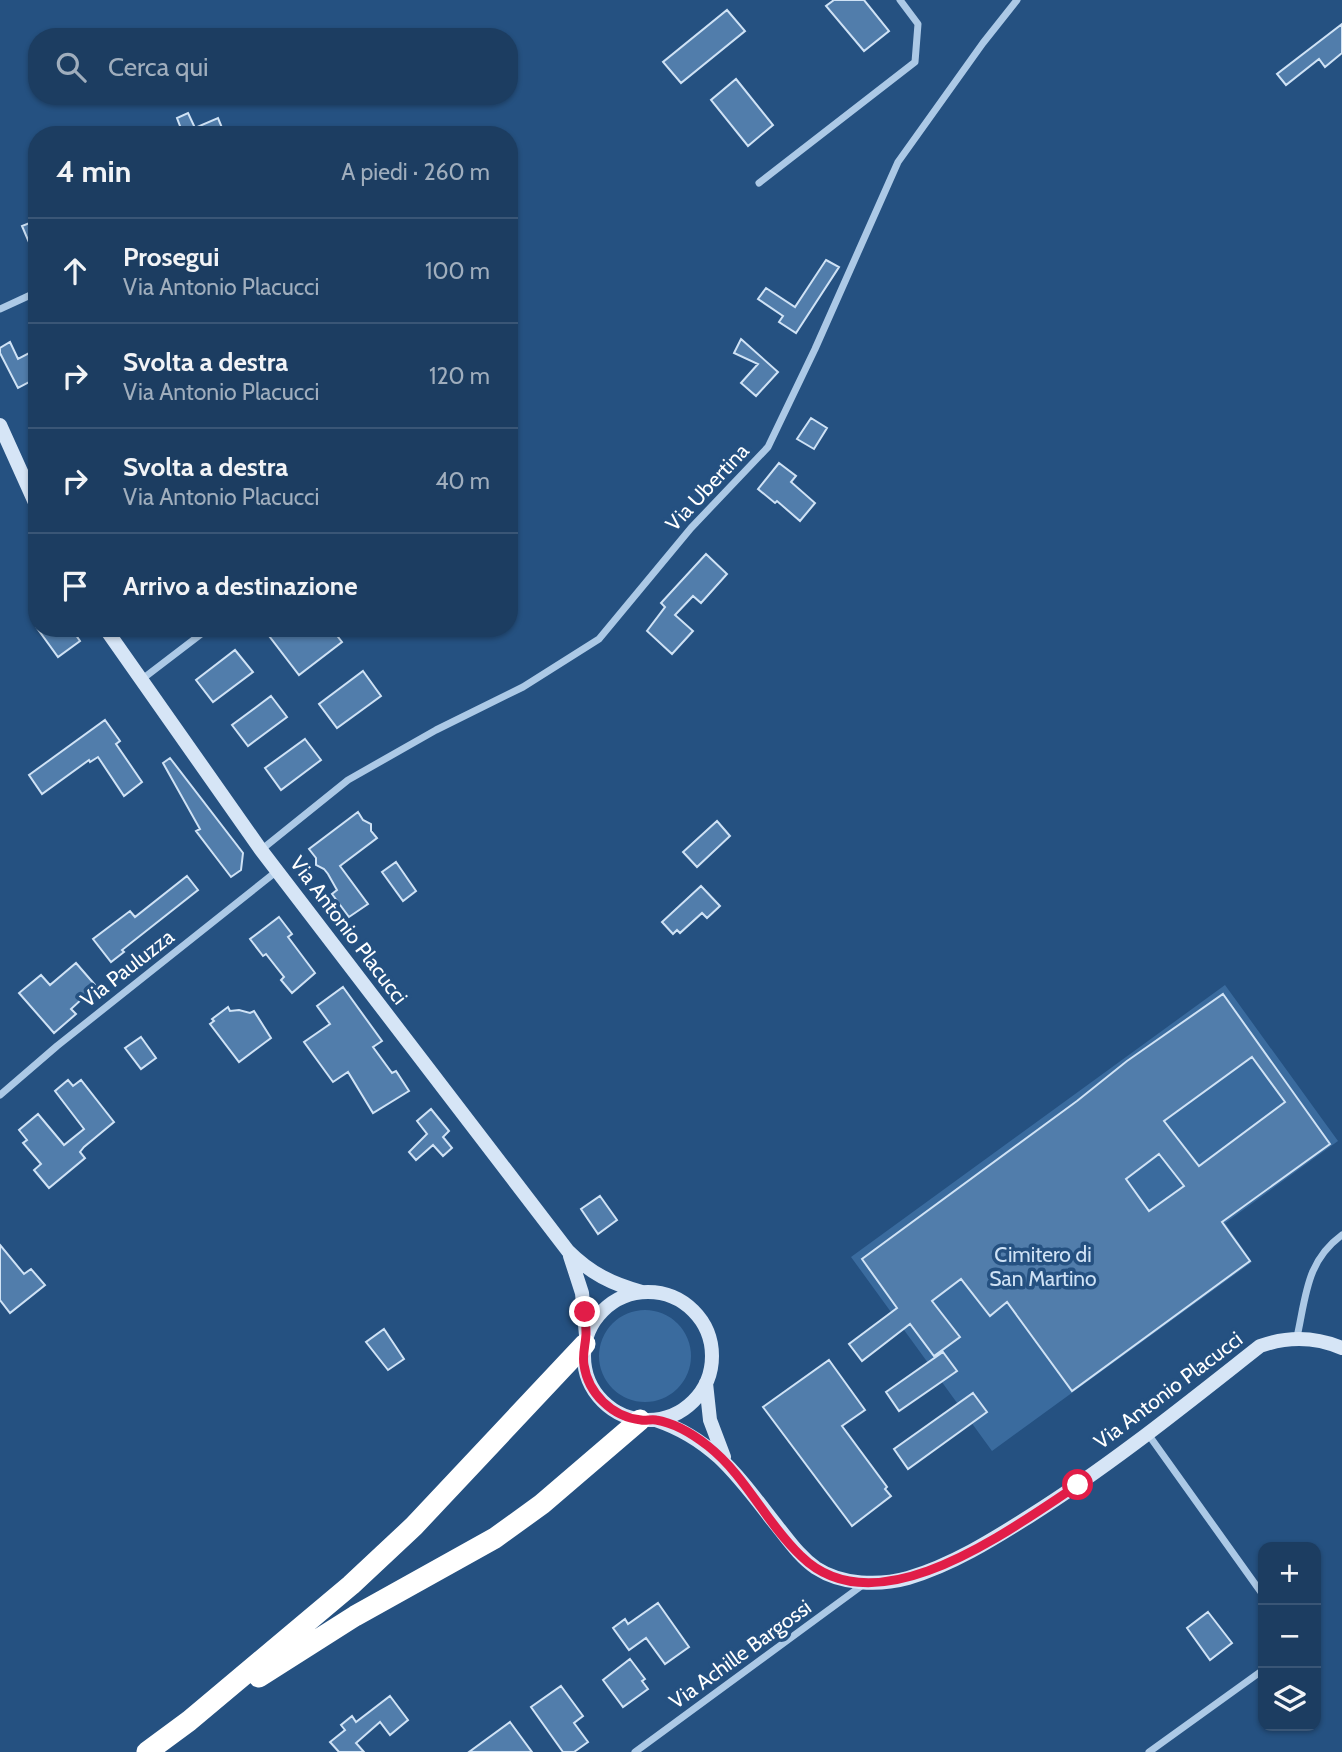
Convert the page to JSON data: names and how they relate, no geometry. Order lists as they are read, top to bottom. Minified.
{"streets":{"main road":["Via Antonio Placucci"],"street":["Via Ubertina","Via Pauluzza","Via Achille Bargossi"]},"crossings":[["Via Ubertina","Via Antonio Placucci"],["Via Antonio Placucci","Via Pauluzza"],["Via Antonio Placucci","Via Achille Bargossi"]],"parks":["Cimitero di San Martino"],"page":{"search":"Cerca qui","heading":["4 min","A piedi · 260 m"],"list":[["Prosegui","Via Antonio Placucci","100 m"],["Svolta a destra","Via Antonio Placucci","120 m"],["Svolta a destra","Via Antonio Placucci","40 m"],"Arrivo a destinazione"],"map_buttons":["+","−"]}}
